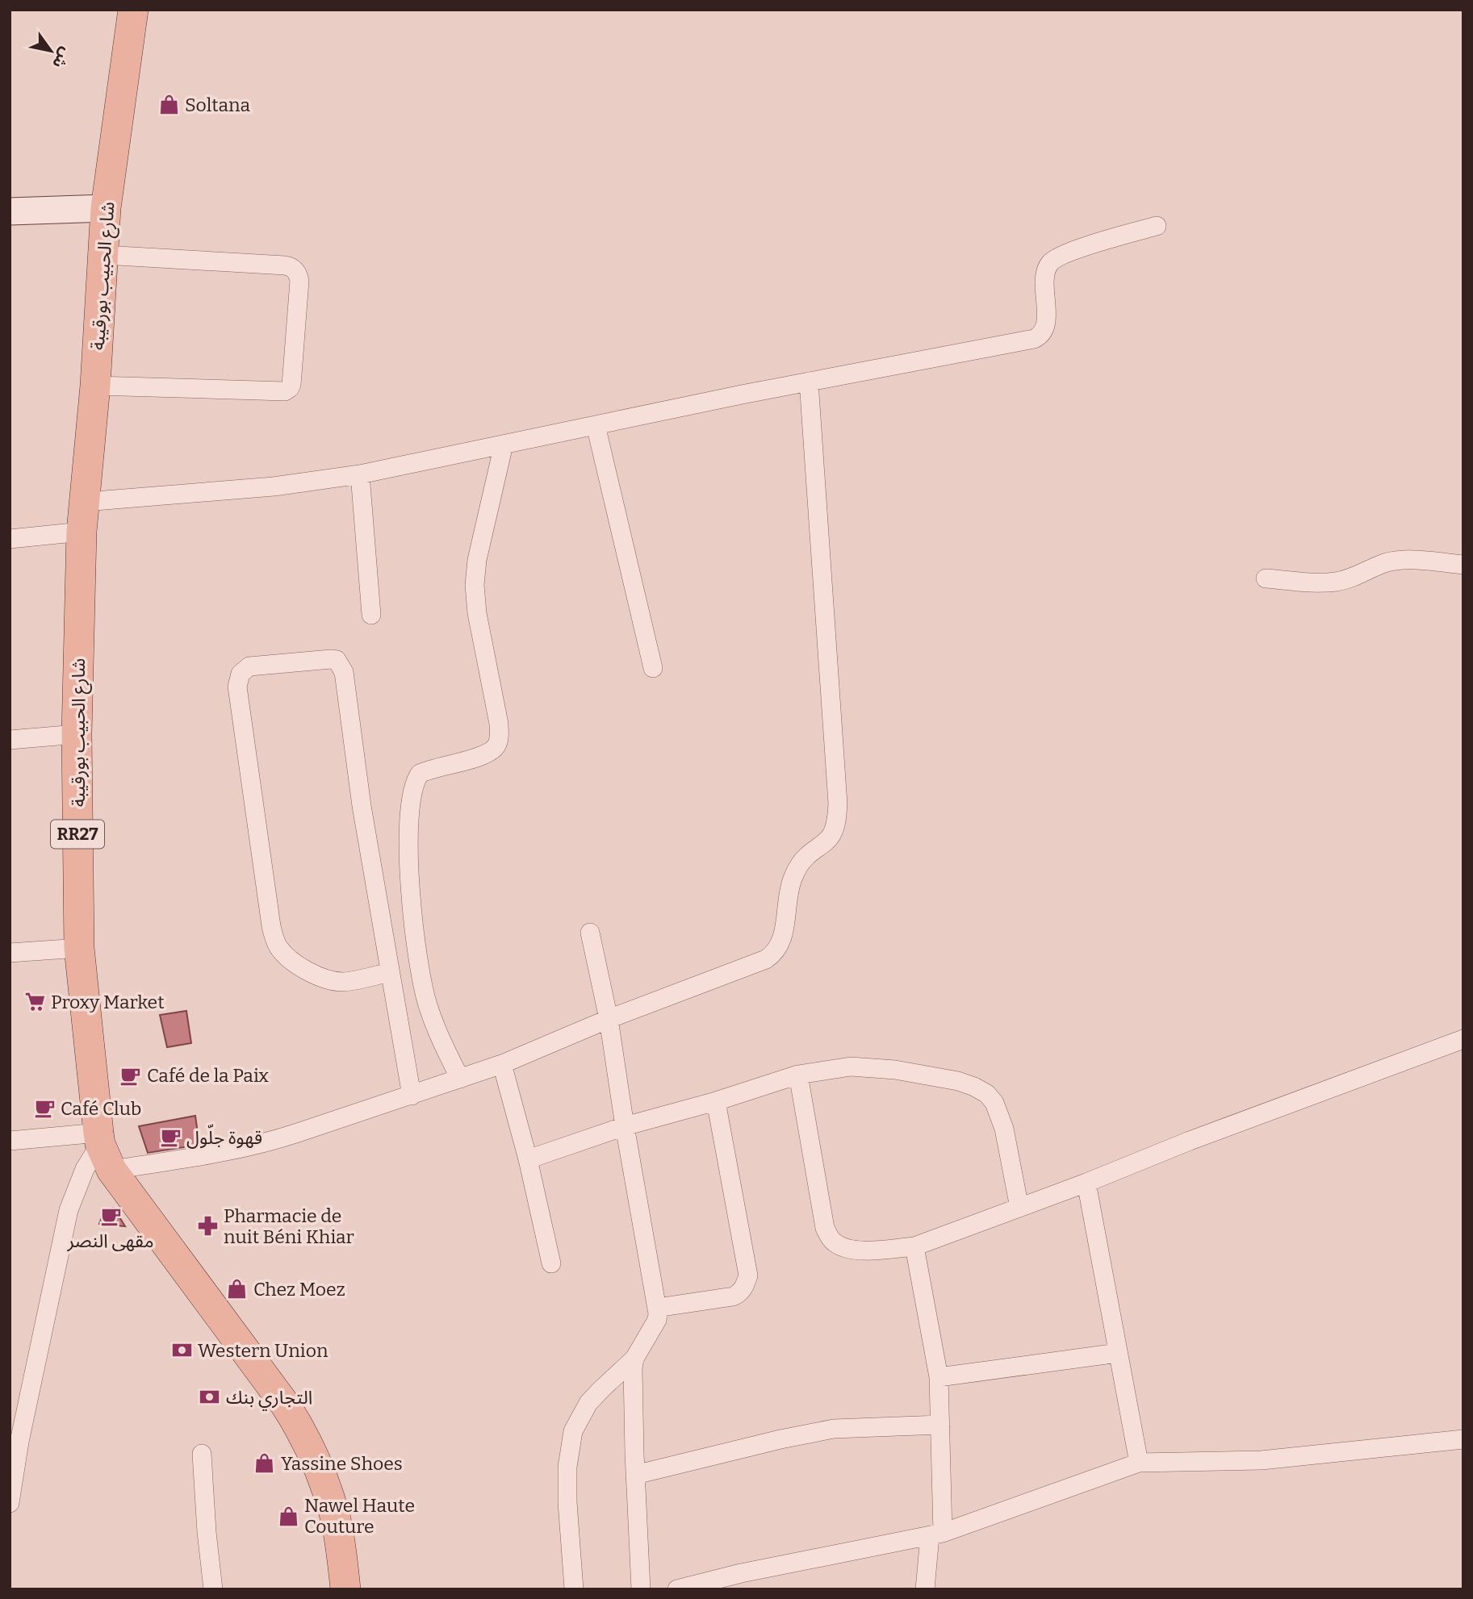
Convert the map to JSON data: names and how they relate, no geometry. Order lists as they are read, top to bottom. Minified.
{"streets":{"main road":["شارع الحبيب بورقيبة","RR27"]},"places":{"shop":["Soltana","Chez Moez","Yassine Shoes","Nawel Haute Couture"],"supermarket":["Proxy Market"],"cafe":["Café de la Paix","Café Club","قهوة جلّول","مقهى النصر"],"pharmacy":["Pharmacie de nuit Béni Khiar"],"bank":["Western Union","التجاري بنك"]},"north":"bottom right"}
